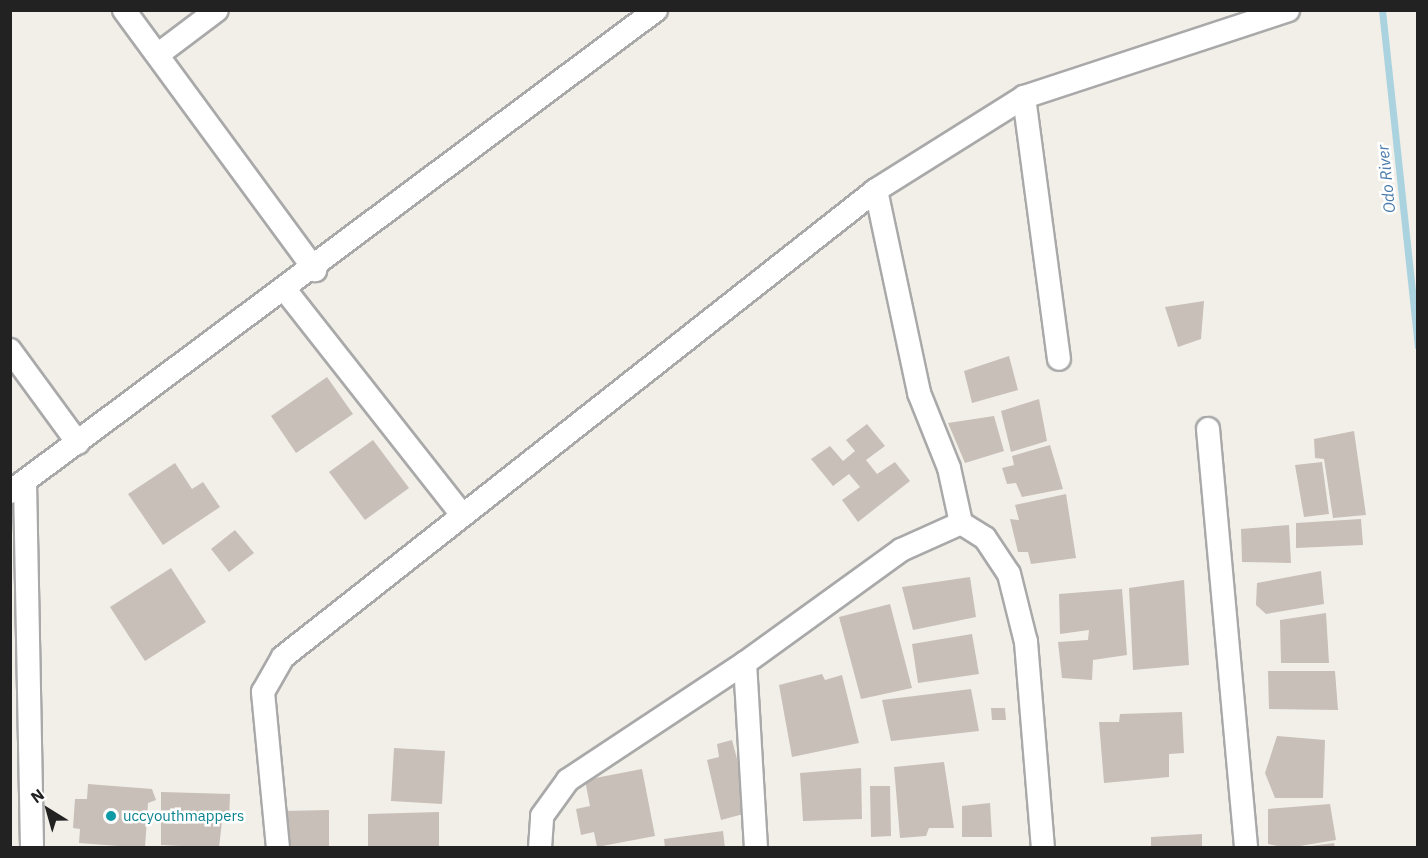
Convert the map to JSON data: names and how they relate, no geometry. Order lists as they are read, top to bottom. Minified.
{"water":["Odo River"],"places":["uccyouthmappers"],"north":"top left"}
